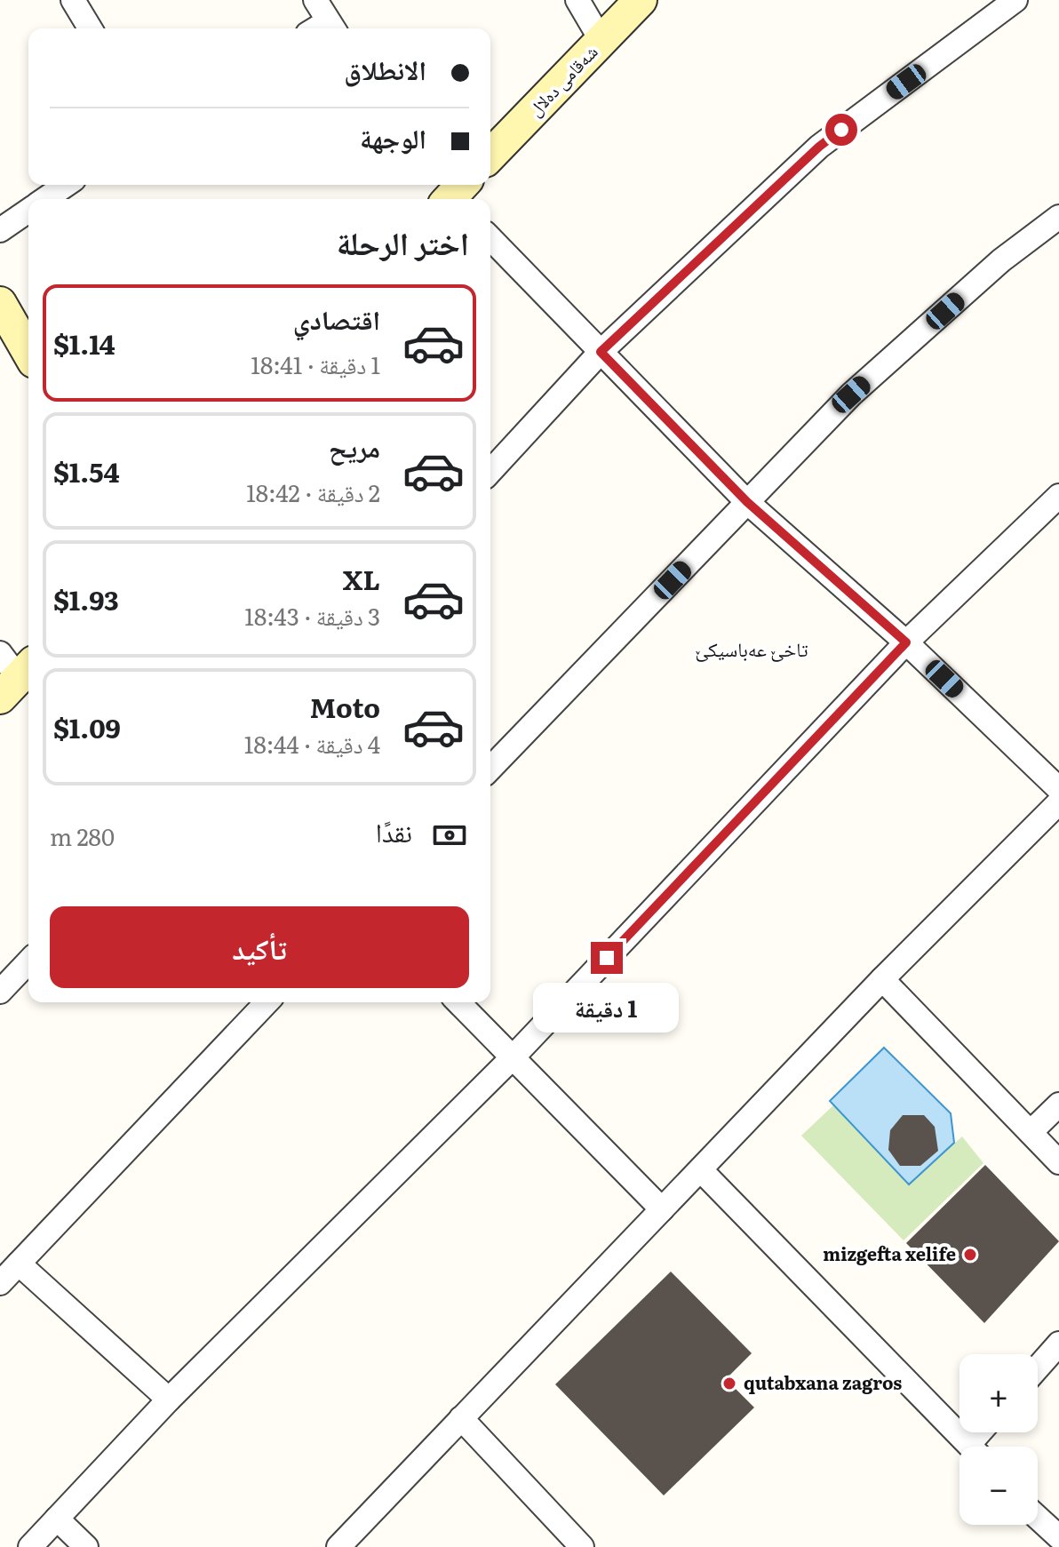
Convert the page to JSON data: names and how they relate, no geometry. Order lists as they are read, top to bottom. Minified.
{"streets":{"main road":["شەقامی دەلال"]},"districts":["تاخێ عه‌باسيكێ"],"places":["mizgefta xelife","qutabxana zagros"],"page":{"banner":["الانطلاق","الوجهة"],"heading":"اختر الرحلة","list":[{"name":"اقتصادي","note":"1 دقيقة · 18:41","value":"$1.14"},{"name":"مريح","note":"2 دقيقة · 18:42","value":"$1.54"},{"name":"XL","note":"3 دقيقة · 18:43","value":"$1.93"},{"name":"Moto","note":"4 دقيقة · 18:44","value":"$1.09"}],"pay":["نقدًا","280 m"],"buttons":"تأكيد","bubble":"1 دقيقة","map_buttons":["+","−"]}}
